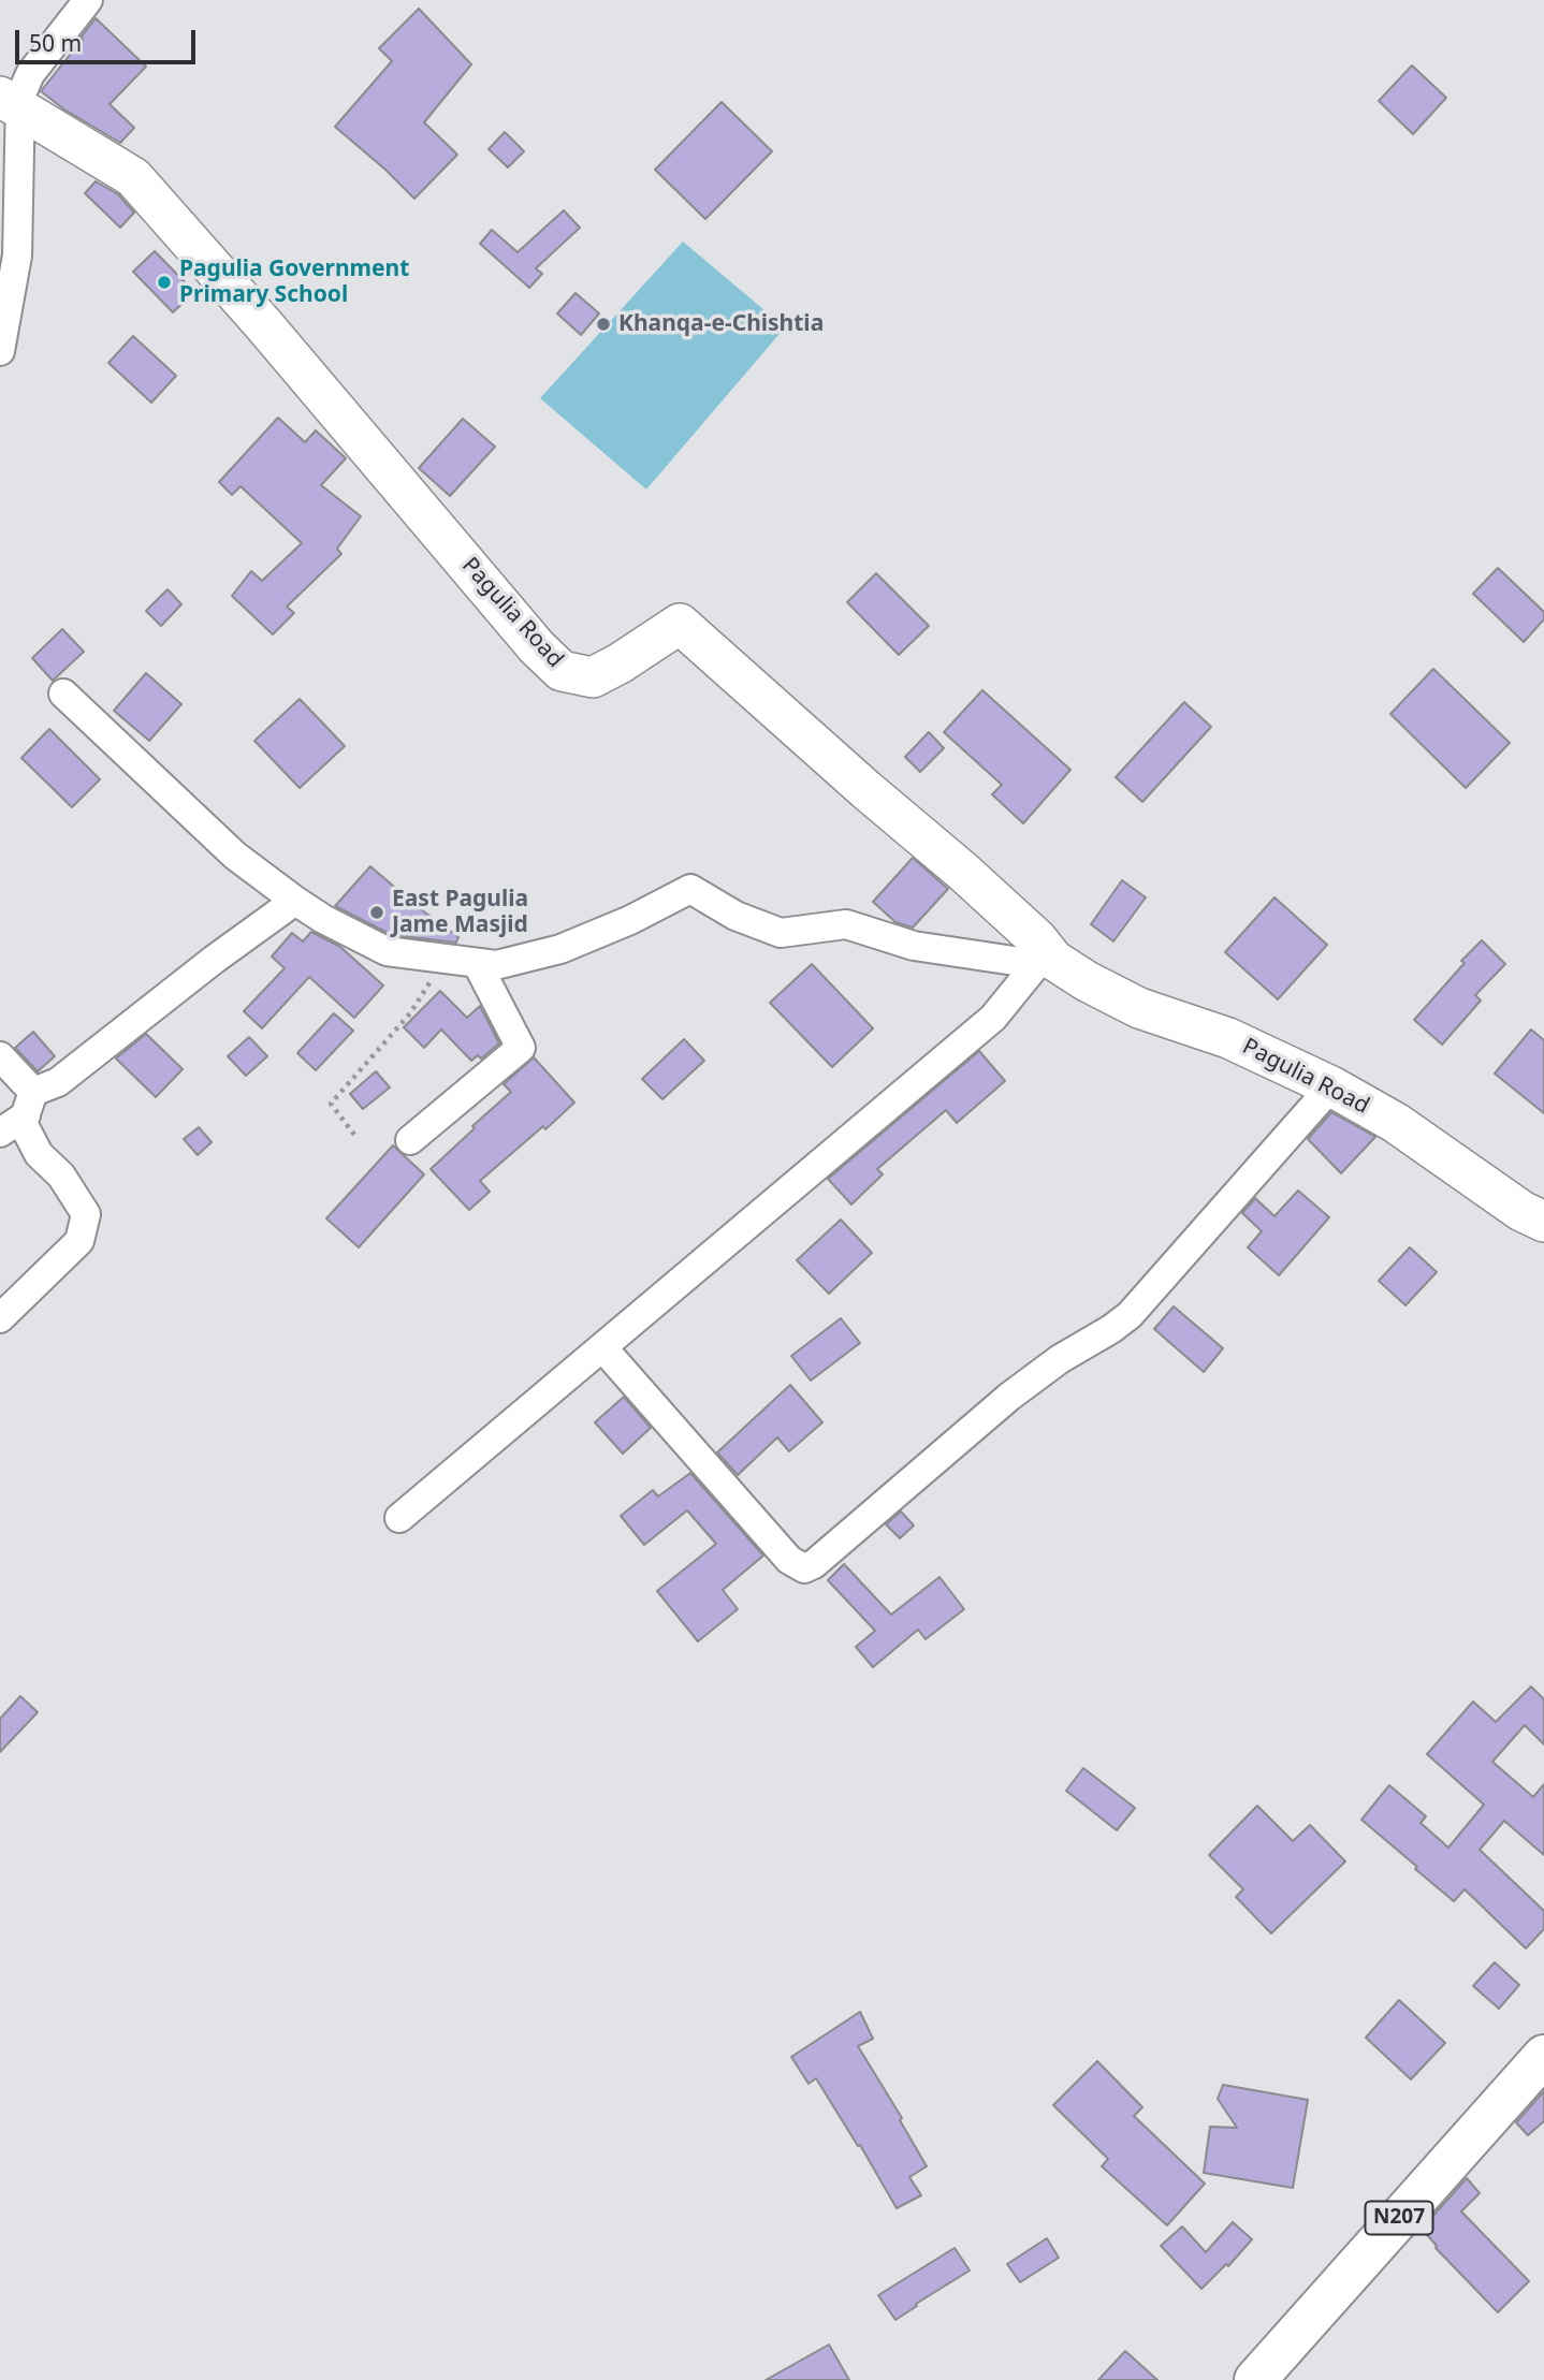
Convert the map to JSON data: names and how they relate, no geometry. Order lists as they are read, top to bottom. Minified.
{"streets":{"highway":["N207"],"street":["Pagulia Road"]},"places":["Pagulia Government Primary School","Khanqa-e-Chishtia","East Pagulia Jame Masjid"],"scale_bar":"50 m"}
